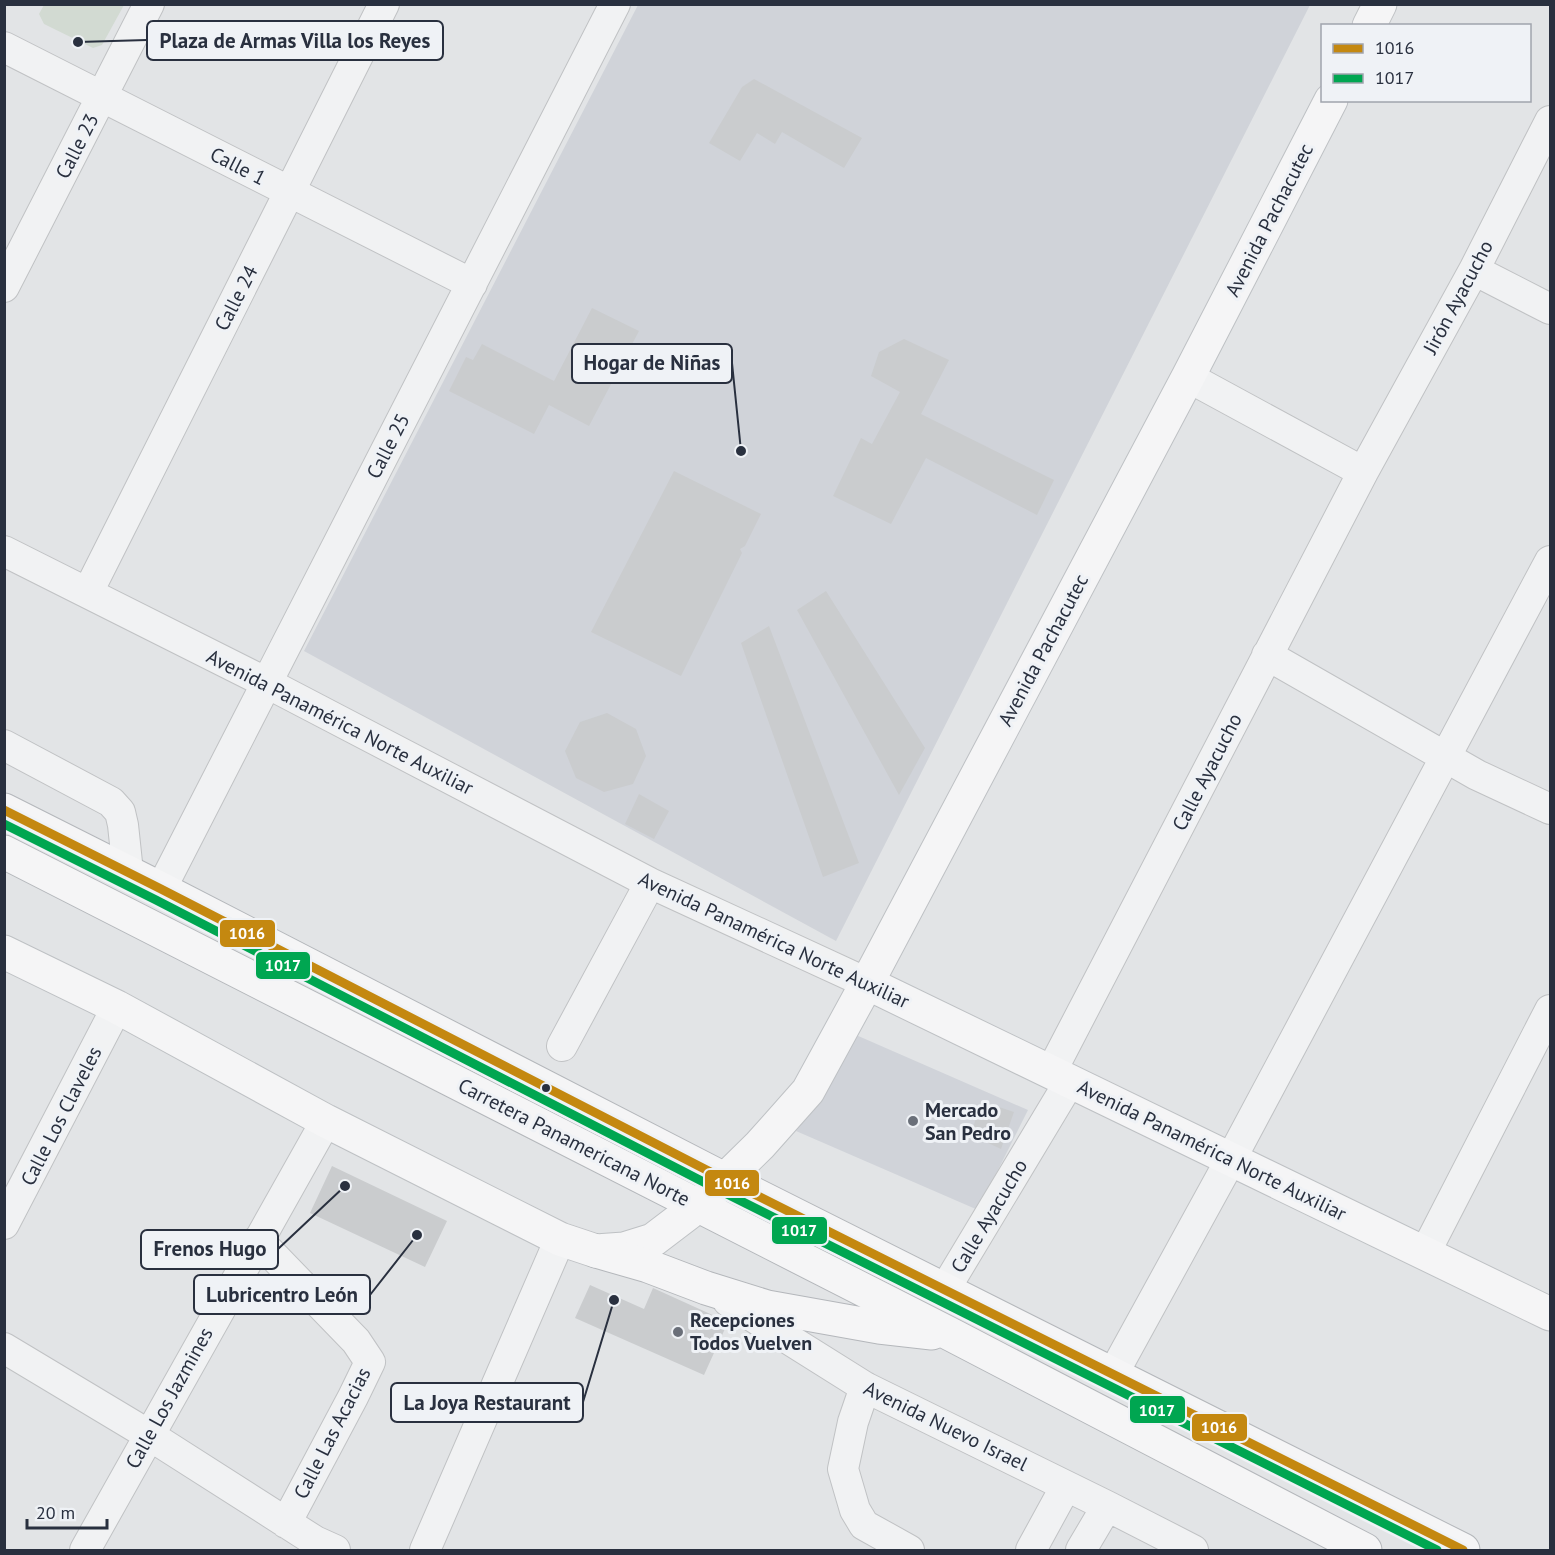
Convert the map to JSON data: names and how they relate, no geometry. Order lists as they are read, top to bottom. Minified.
{"streets":{"main road":["Avenida Pachacutec","Avenida Panamérica Norte Auxiliar","Carretera Panamericana Norte"],"street":["Calle 23","Calle 1","Jirón Ayacucho","Calle 24","Calle 25","Calle Ayacucho","Calle Los Claveles","Calle Los Jazmines","Avenida Nuevo Israel","Calle Las Acacias"]},"crossings":[["Calle 23","Calle 1"],["Calle 1","Calle 24"],["Calle 1","Calle 25"],["Avenida Pachacutec","Avenida Panamérica Norte Auxiliar"],["Avenida Pachacutec","Carretera Panamericana Norte"],["Jirón Ayacucho","Calle Ayacucho"],["Calle 24","Avenida Panamérica Norte Auxiliar"],["Calle 25","Avenida Panamérica Norte Auxiliar"],["Calle 25","Carretera Panamericana Norte"],["Avenida Panamérica Norte Auxiliar","Calle Ayacucho"],["Calle Ayacucho","Carretera Panamericana Norte"],["Calle Los Jazmines","Calle Las Acacias"]],"places":["Plaza de Armas Villa los Reyes","Hogar de Niñas","Mercado San Pedro","Frenos Hugo","Lubricentro León","La Joya Restaurant","Recepciones Todos Vuelven"],"lines":["transit line 1016","transit line 1017"],"legend":["1016","1017"],"scale_bar":"20 m"}
